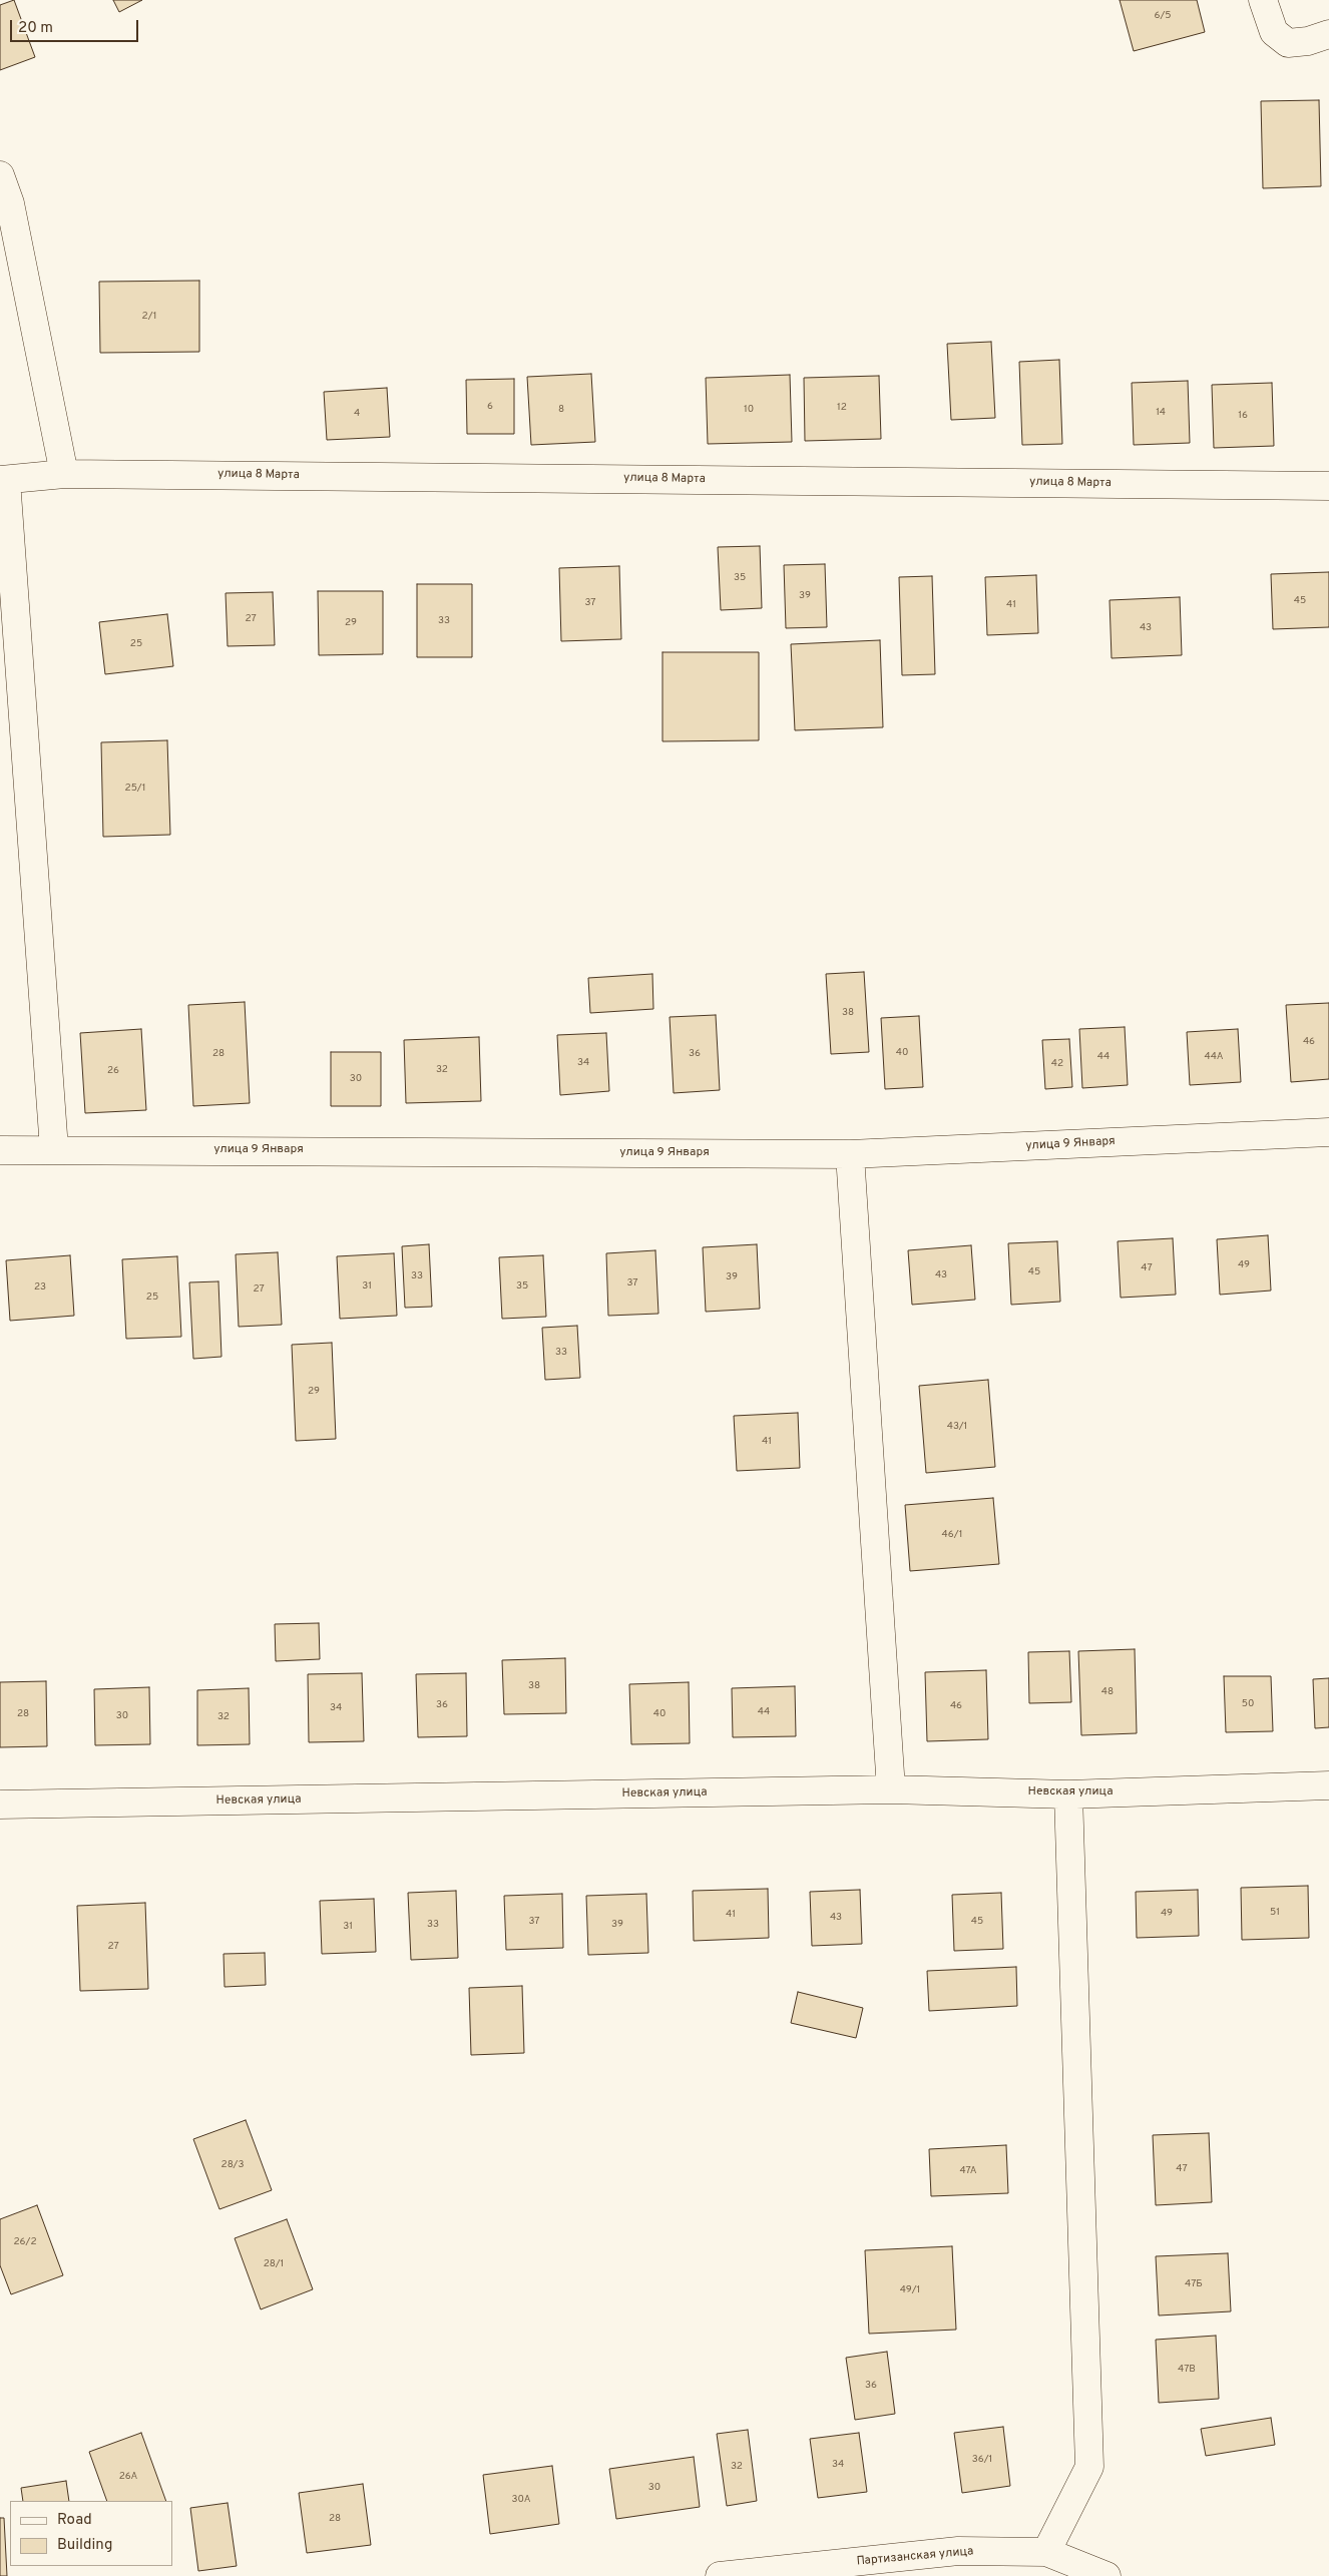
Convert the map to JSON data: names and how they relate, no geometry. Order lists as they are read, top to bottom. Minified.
{"streets":{"street":["улица 8 Марта","улица 9 Января","Невская улица","Партизанская улица"]},"house_numbers":["6/5","2/1","6","12","8","10","14","4","16","35","39","45","37","41","27","33","29","43","25","25/1","38","46","40","28","36","44","44А","34","42","32","26","30","49","47","45","43","33","39","37","31","35","23","27","25","33","29","43/1","41","46/1","38","48","50","36","46","34","44","28","40","30","32","51","49","41","43","37","45","33","39","31","27","28/3","47","47А","26/2","28/1","47Б","49/1","47В","36","36/1","34","32","26А","30","30А","28"],"legend":["Road","Building"],"scale_bar":"20 m"}
